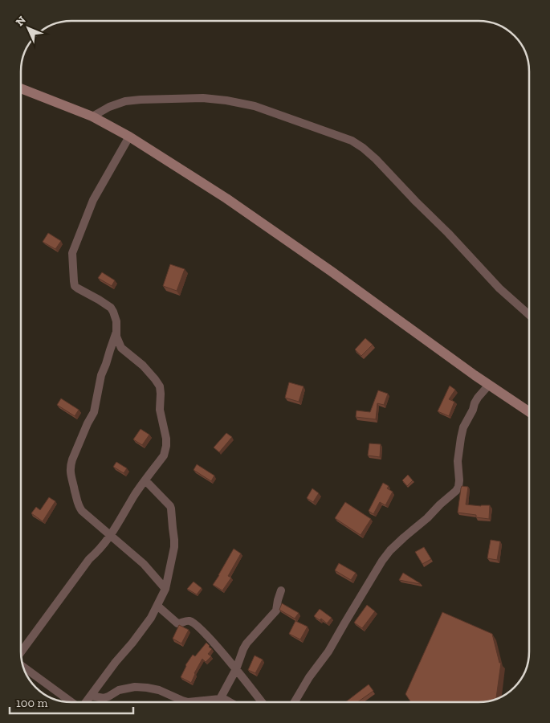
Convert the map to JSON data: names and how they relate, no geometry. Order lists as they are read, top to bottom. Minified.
{"scale_bar":"100 m","north":"top left"}
